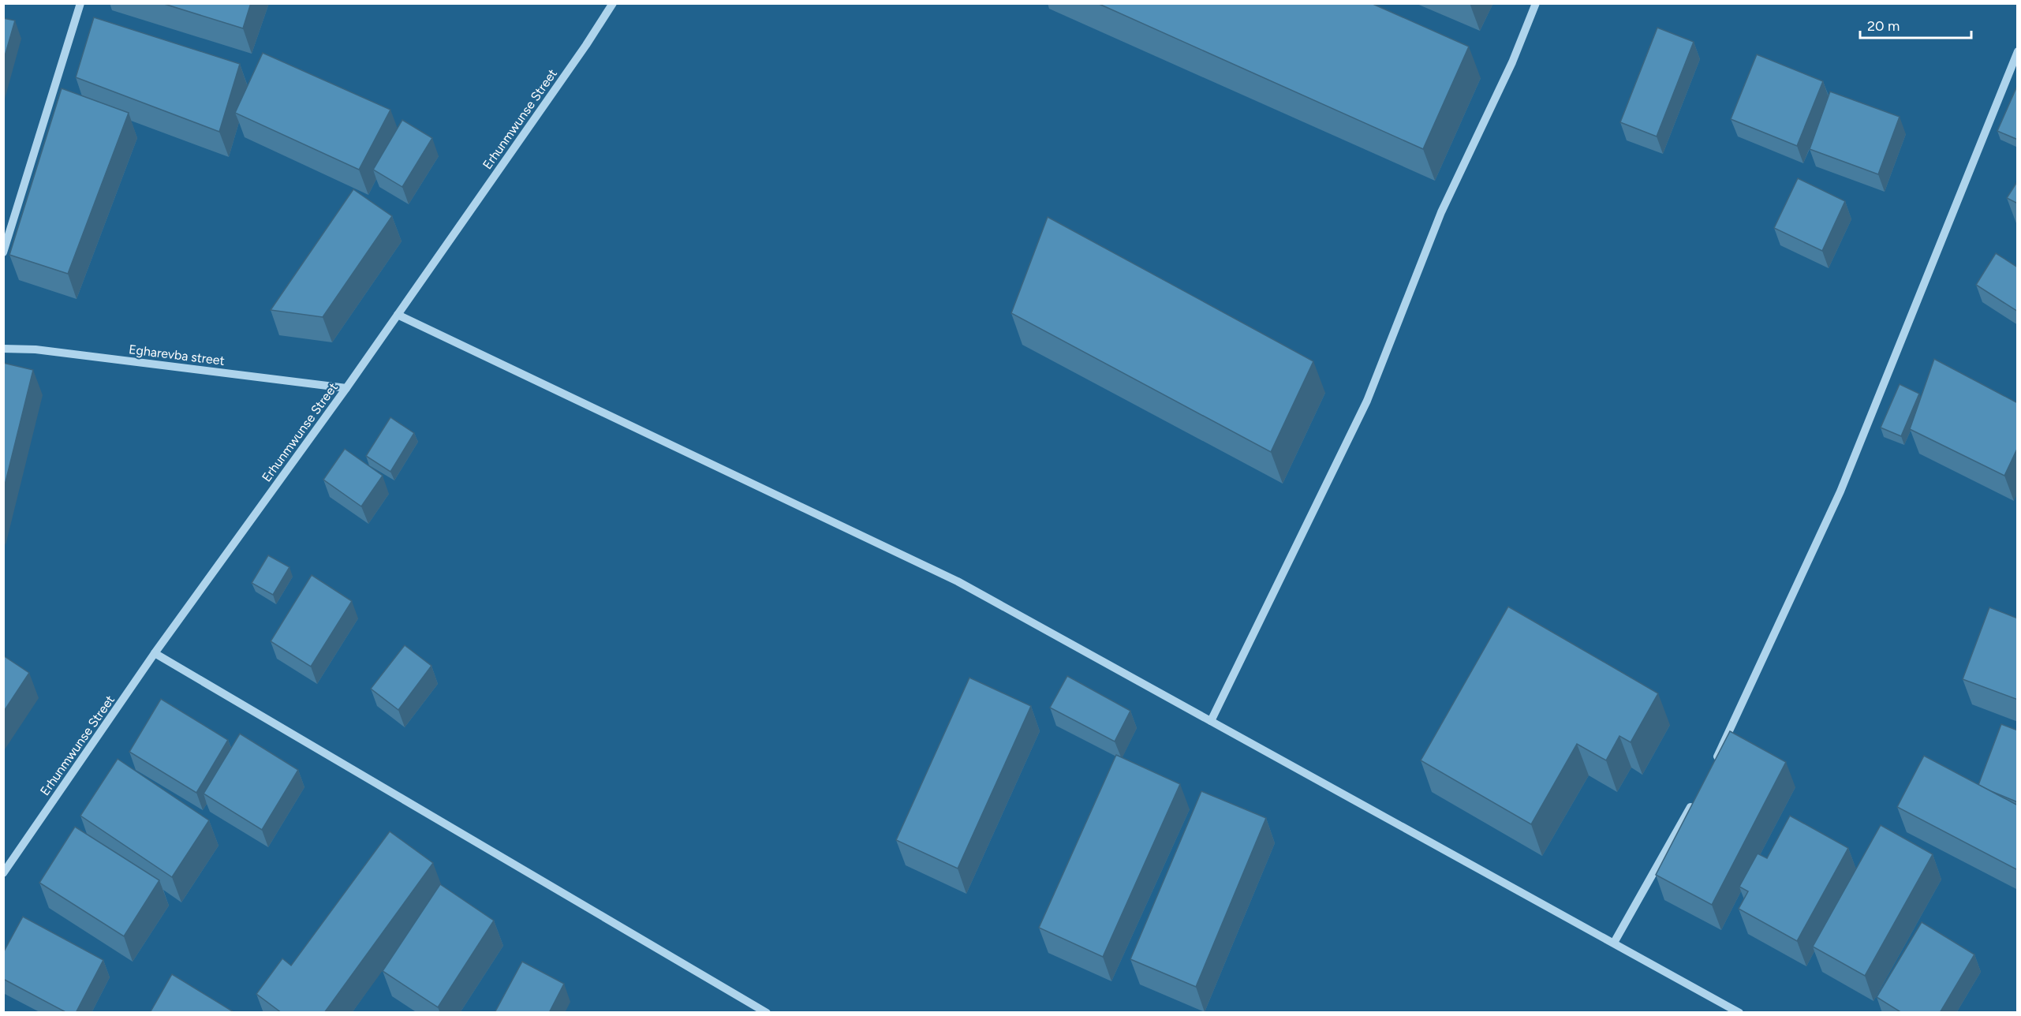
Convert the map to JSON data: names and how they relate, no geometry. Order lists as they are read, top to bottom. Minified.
{"streets":{"street":["Erhunmwunse Street","Egharevba street"]},"crossings":[["Erhunmwunse Street","Egharevba street"]],"scale_bar":"20 m"}
